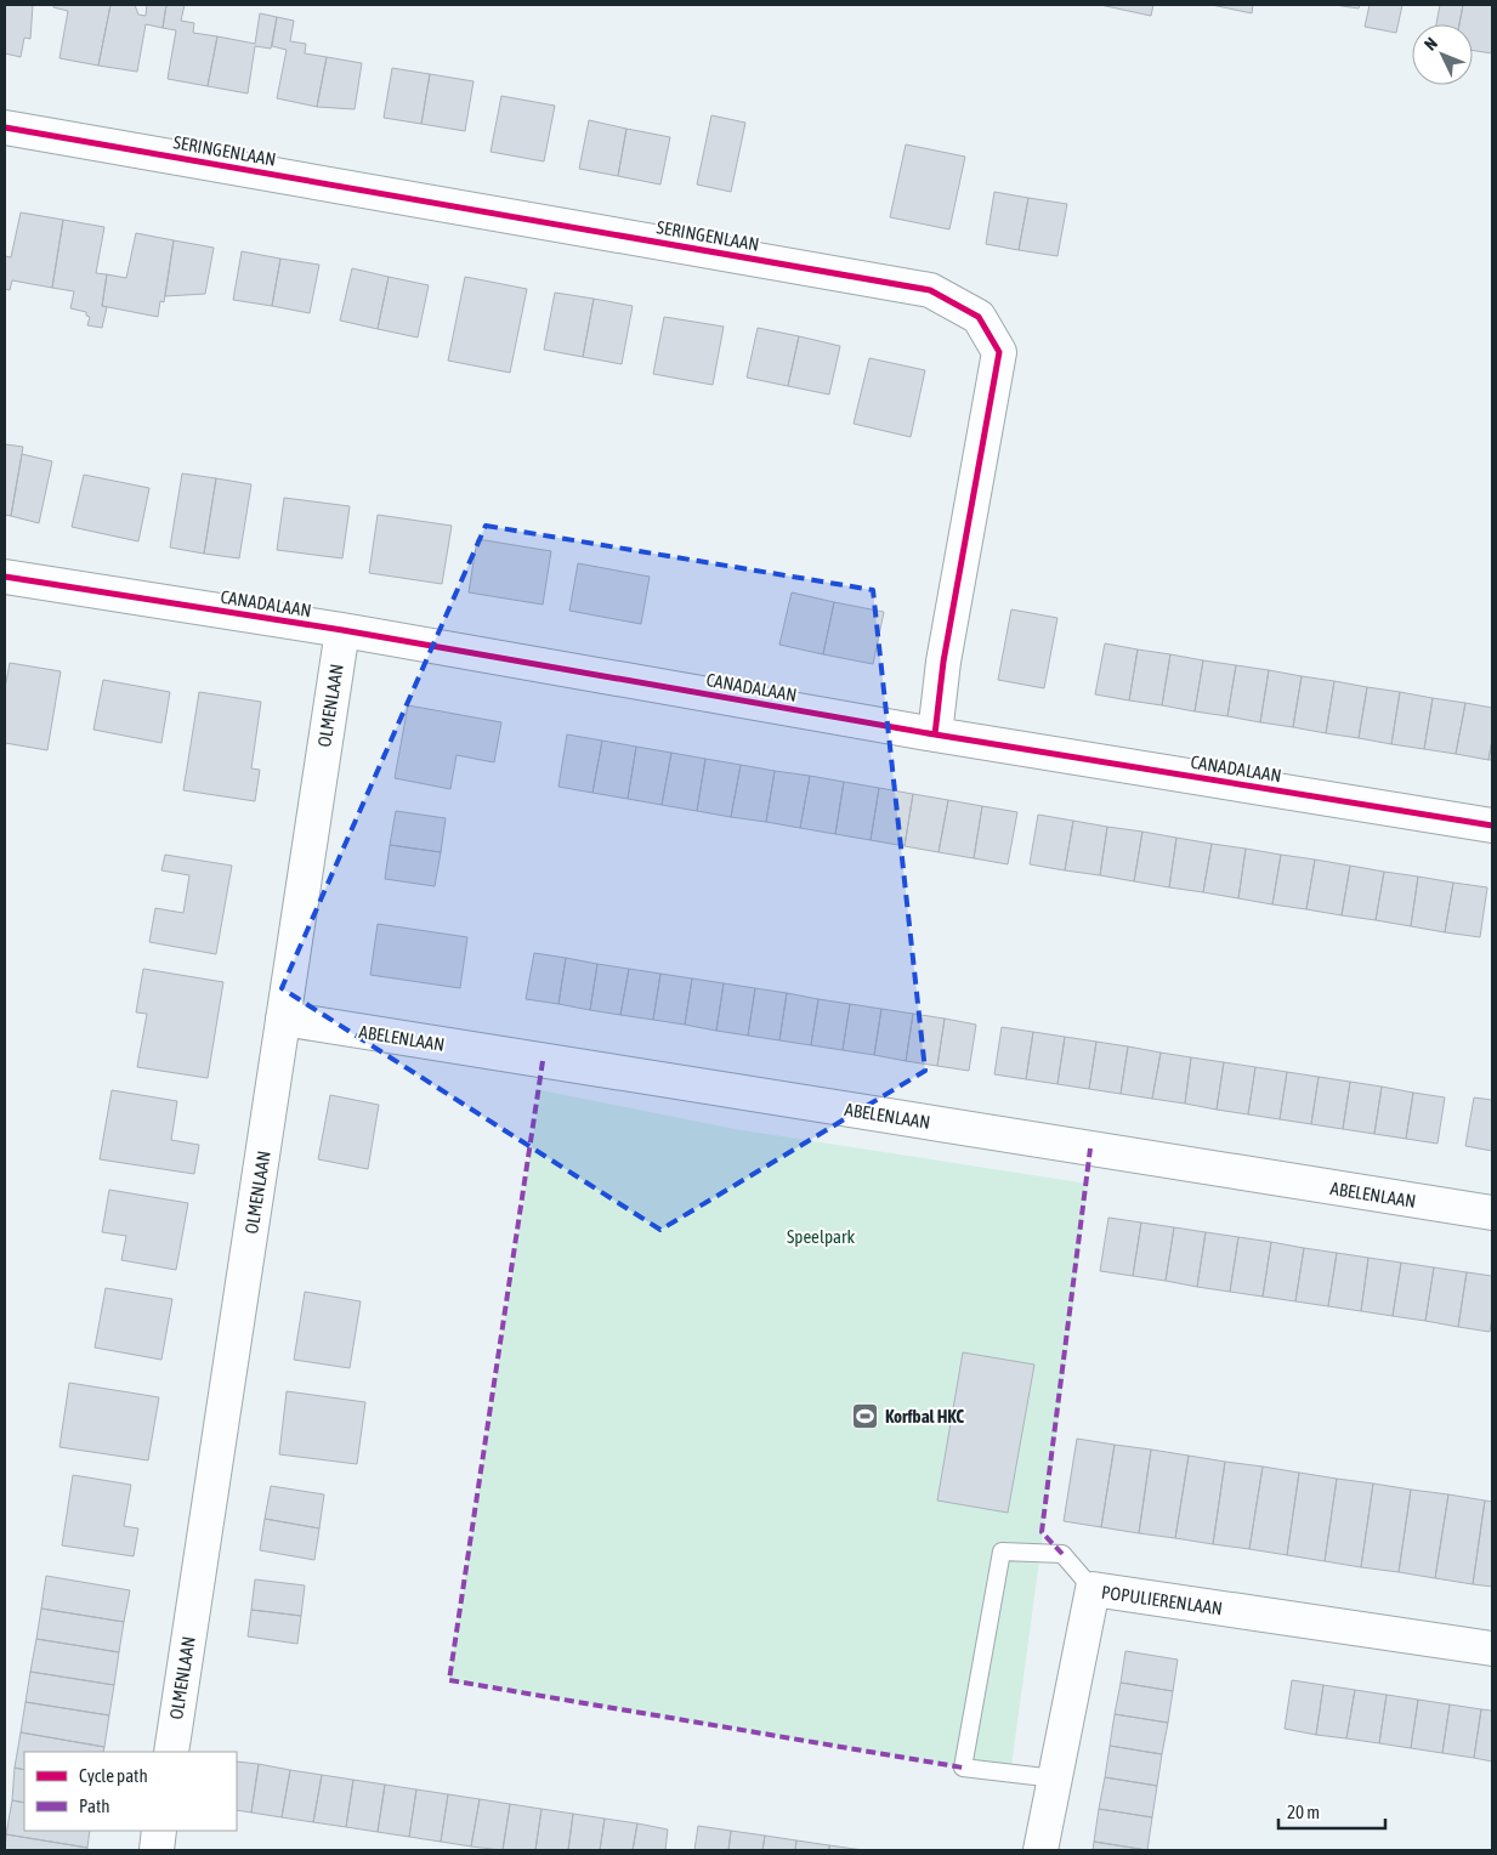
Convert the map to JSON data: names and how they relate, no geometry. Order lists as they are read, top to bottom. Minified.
{"streets":{"street":["SERINGENLAAN","CANADALAAN","OLMENLAAN","ABELENLAAN","POPULIERENLAAN"]},"crossings":[["SERINGENLAAN","CANADALAAN"],["CANADALAAN","OLMENLAAN"],["OLMENLAAN","ABELENLAAN"]],"parks":["Speelpark"],"places":{"sports":["Korfbal HKC"]},"legend":["Cycle path","Path"],"scale_bar":"20 m","north":"top left"}
